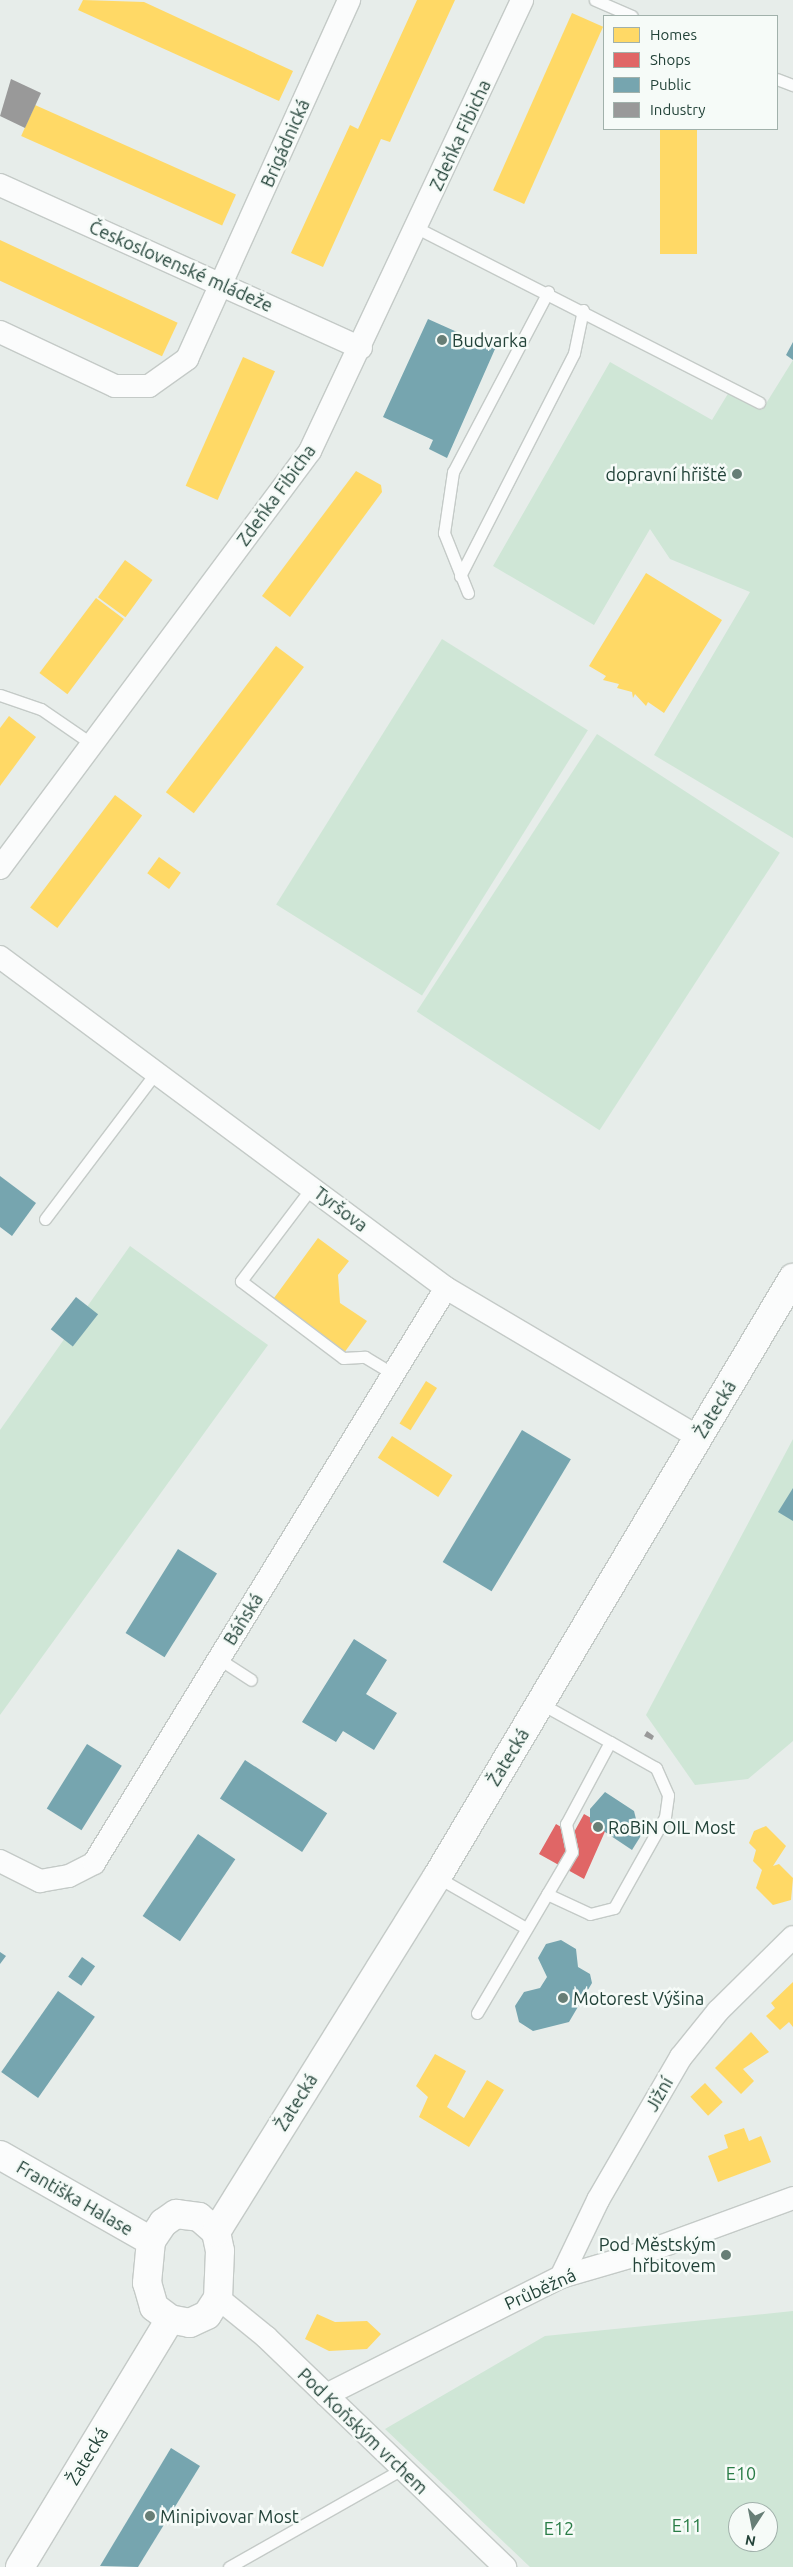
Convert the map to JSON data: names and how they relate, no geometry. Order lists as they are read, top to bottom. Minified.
{"streets":{"street":["Zdeňka Fibicha","Brigádnická","Československé mládeže","Tyršova","Žatecká","Báňská","Jižní","Františka Halase","Průběžná","Pod Koňským vrchem"]},"crossings":[["Zdeňka Fibicha","Československé mládeže"],["Brigádnická","Československé mládeže"],["Tyršova","Žatecká"],["Tyršova","Báňská"],["Žatecká","Františka Halase"],["Žatecká","Pod Koňským vrchem"],["Jižní","Průběžná"],["Františka Halase","Pod Koňským vrchem"],["Průběžná","Pod Koňským vrchem"]],"parks":["E10","E11","E12"],"places":["Budvarka","dopravní hřiště","RoBiN OIL Most","Motorest Výšina","Pod Městským hřbitovem","Minipivovar Most"],"legend":["Homes","Shops","Public","Industry"],"north":"bottom"}
